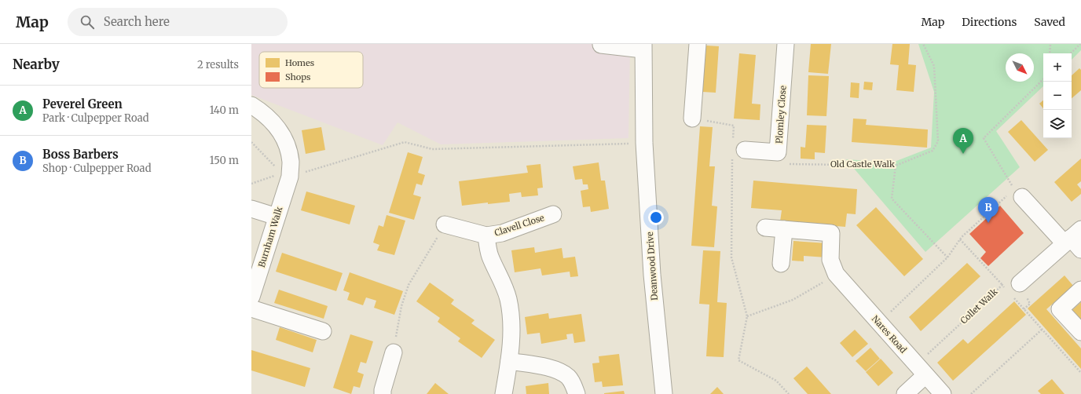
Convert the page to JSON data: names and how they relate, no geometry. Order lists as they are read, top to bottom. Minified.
{"streets":{"street":["Plomley Close","Clavell Close","Burnham Walk","Deanwood Drive","Nares Road"],"path":["Old Castle Walk","Collet Walk"]},"crossings":[["Plomley Close","Old Castle Walk"],["Collet Walk","Nares Road"]],"legend":["Homes","Shops"],"north":"bottom right","page":{"header":"Map","search":"Search here","nav":["Map","Directions","Saved"],"heading":["Nearby","2 results"],"map_buttons":["+","−"],"list":[{"mark":"A","name":"Peverel Green","note":"Park · Culpepper Road","value":"140 m"},{"mark":"B","name":"Boss Barbers","note":"Shop · Culpepper Road","value":"150 m"}],"pins":["A","B"]}}
